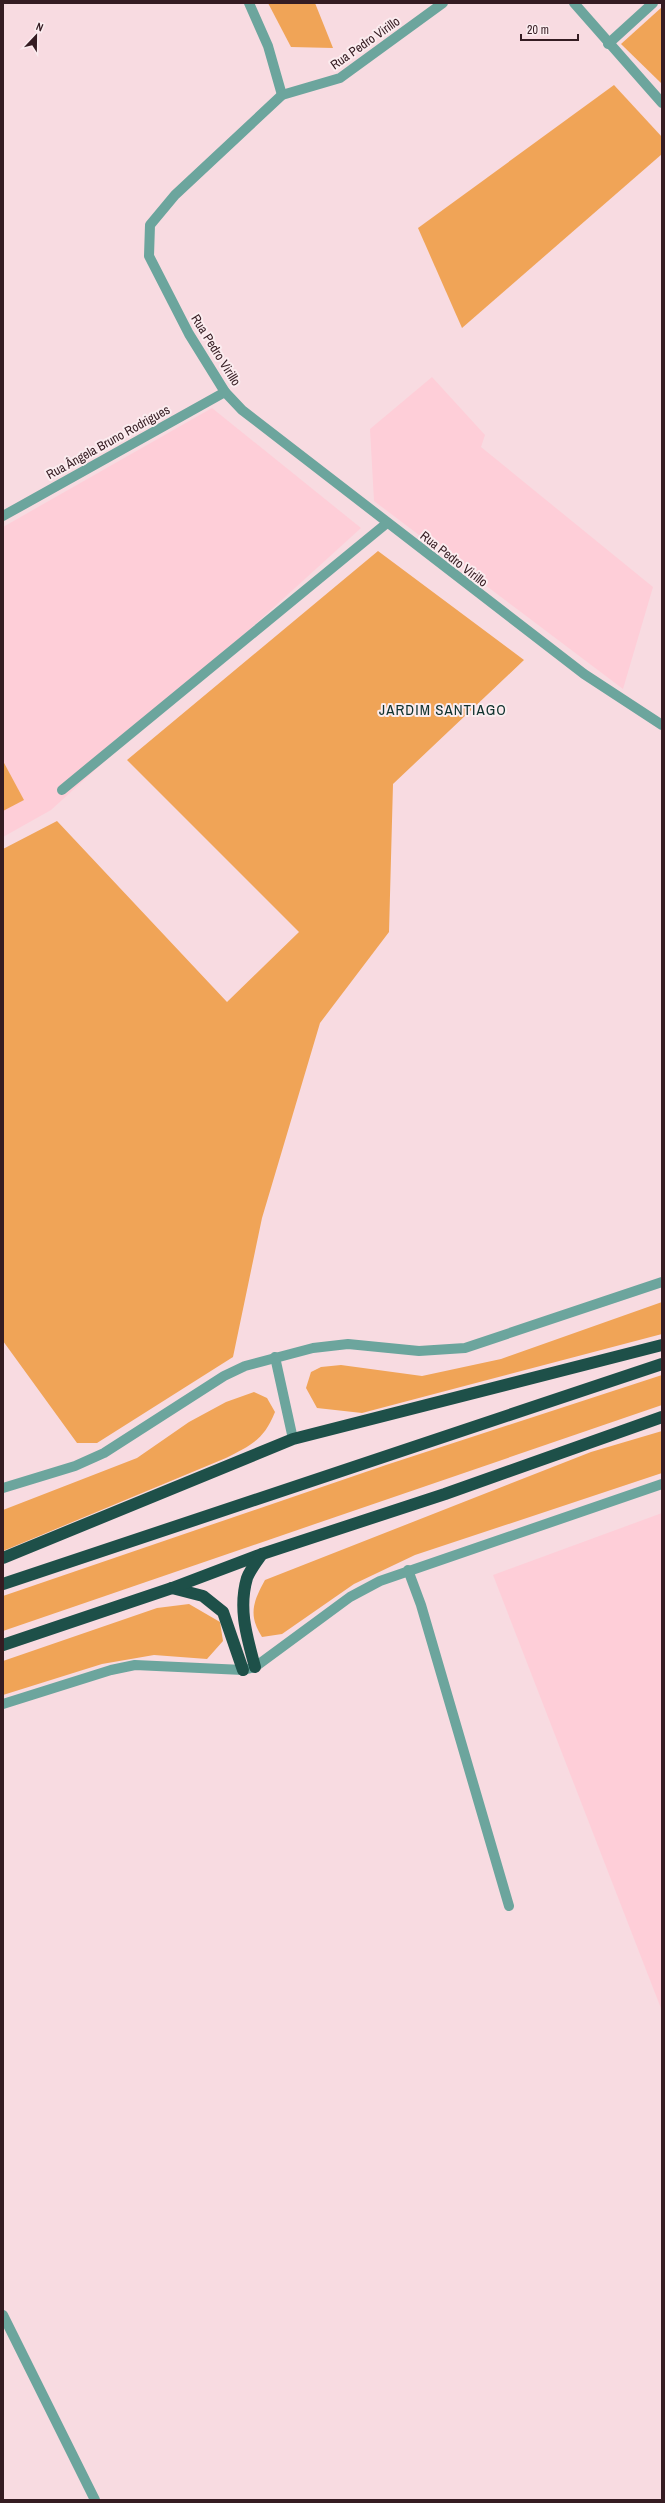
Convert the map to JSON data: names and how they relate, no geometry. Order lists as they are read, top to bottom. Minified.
{"streets":{"street":["Rua Pedro Virillo","Rua Ângela Bruno Rodrigues"]},"crossings":[["Rua Pedro Virillo","Rua Ângela Bruno Rodrigues"]],"districts":["JARDIM SANTIAGO"],"scale_bar":"20 m","north":"top"}
